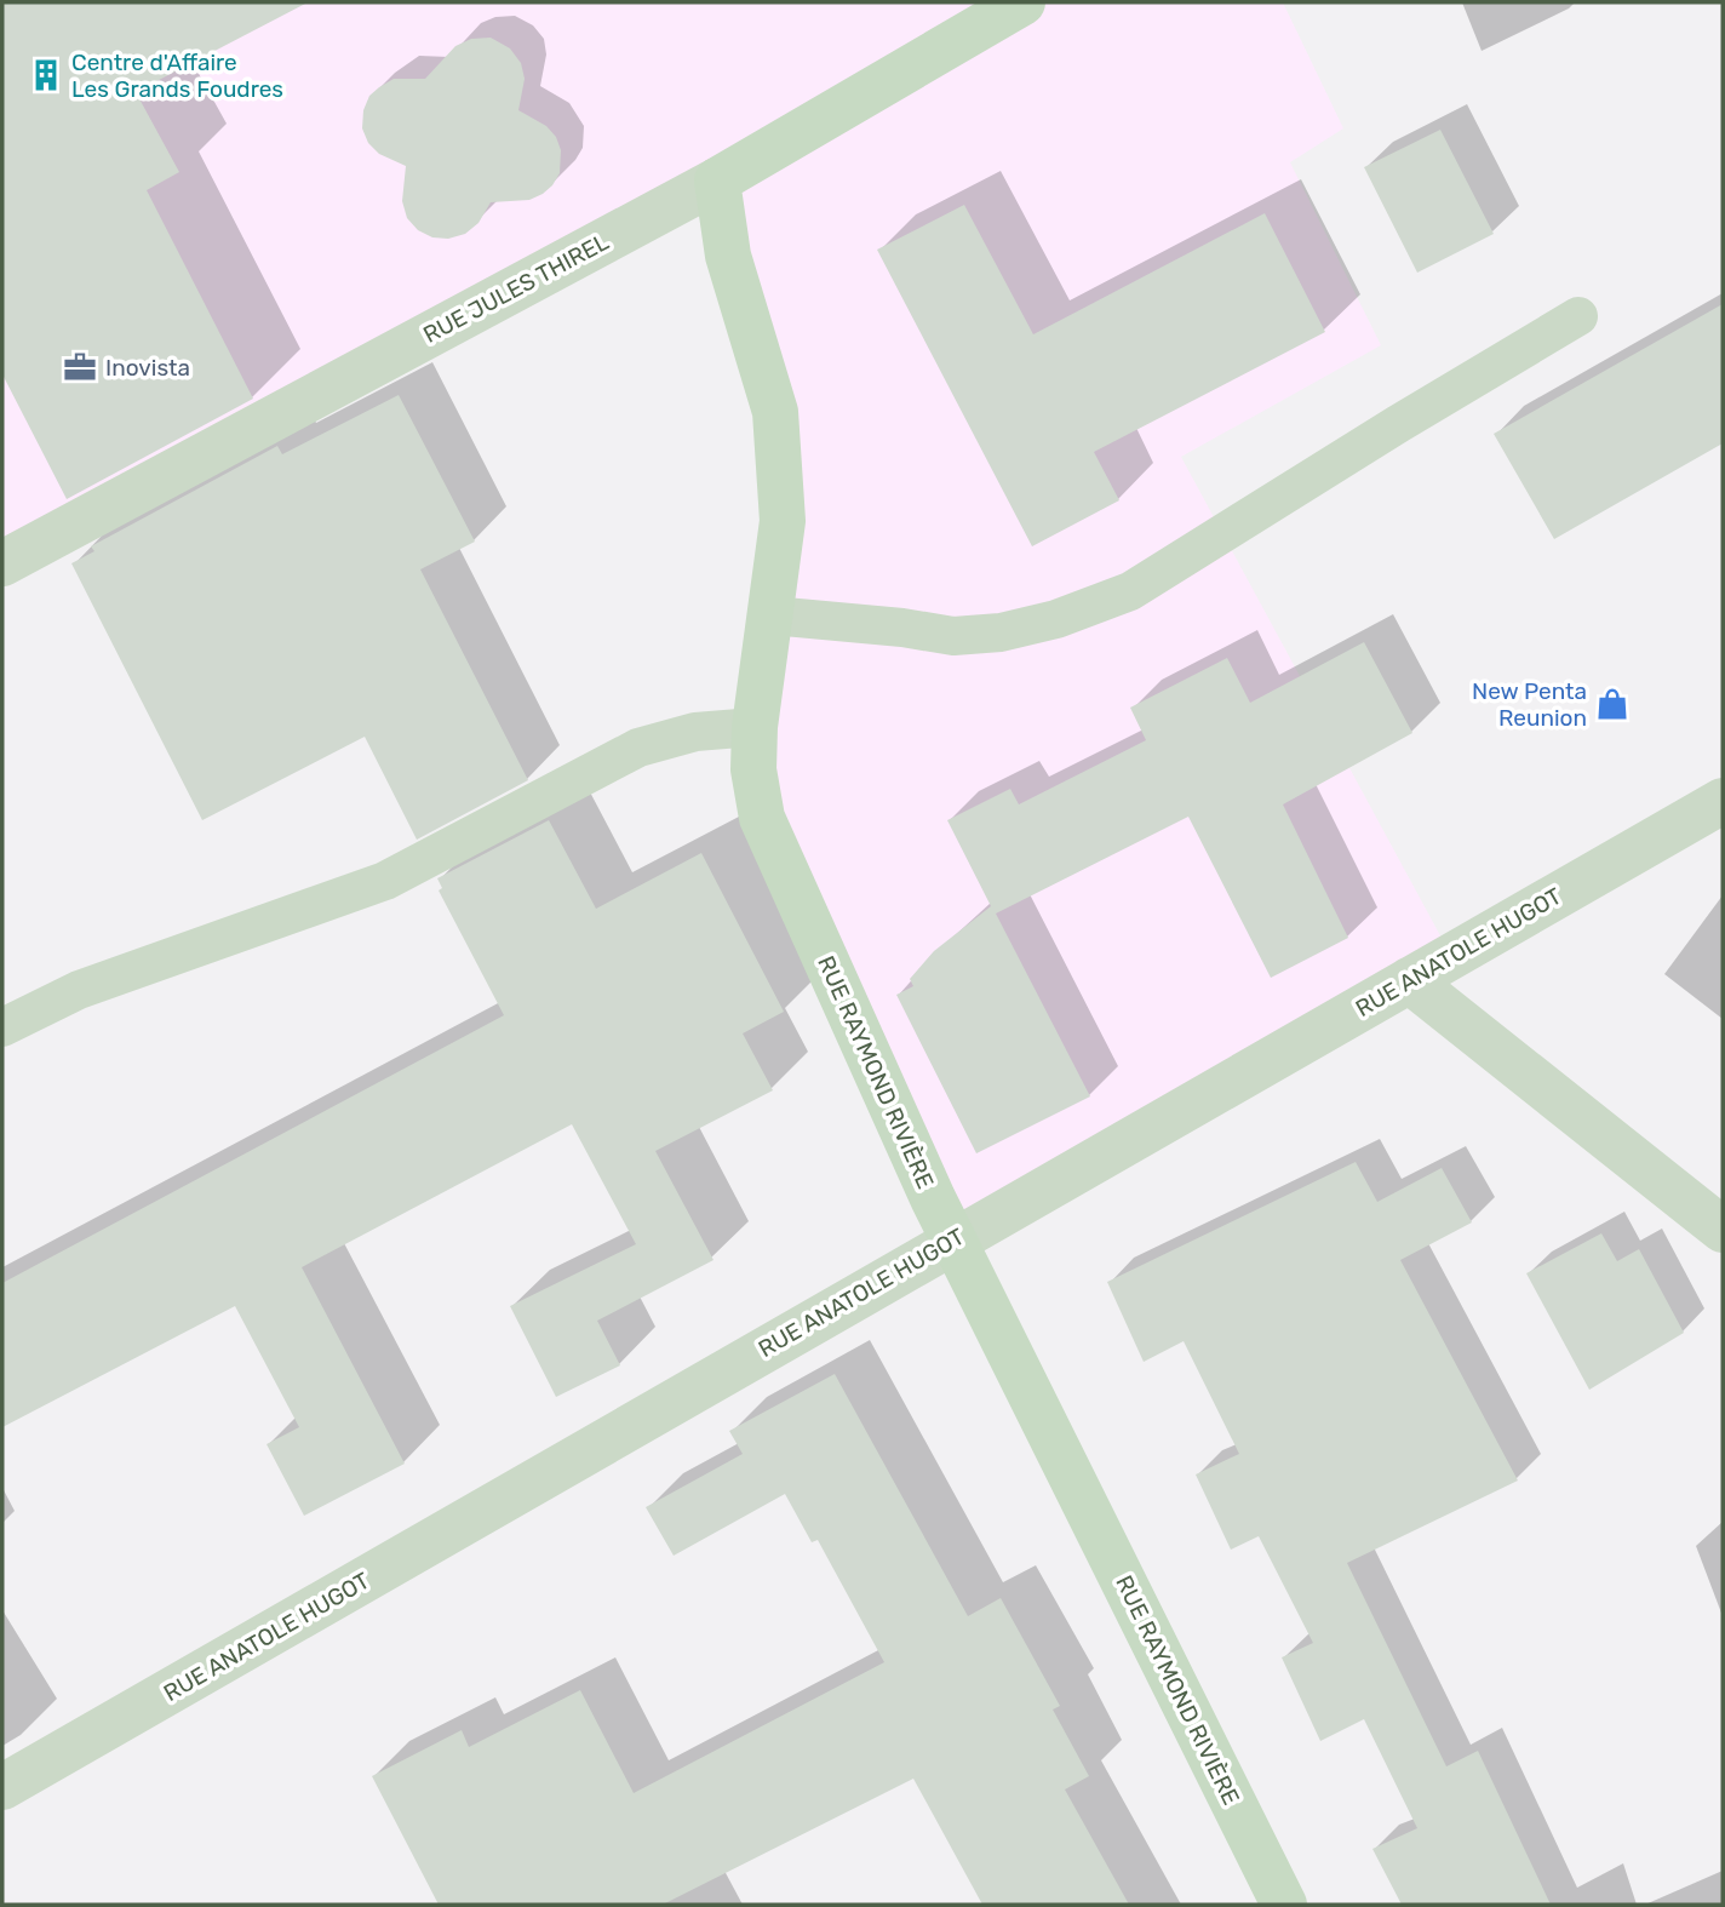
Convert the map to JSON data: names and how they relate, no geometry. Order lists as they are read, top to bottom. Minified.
{"streets":{"street":["RUE JULES THIREL","RUE ANATOLE HUGOT","RUE RAYMOND RIVIÈRE"]},"crossings":[["RUE JULES THIREL","RUE RAYMOND RIVIÈRE"],["RUE ANATOLE HUGOT","RUE RAYMOND RIVIÈRE"]],"places":{"building":["Centre d'Affaire Les Grands Foudres"],"office":["Inovista"],"shop":["New Penta Reunion"]}}
